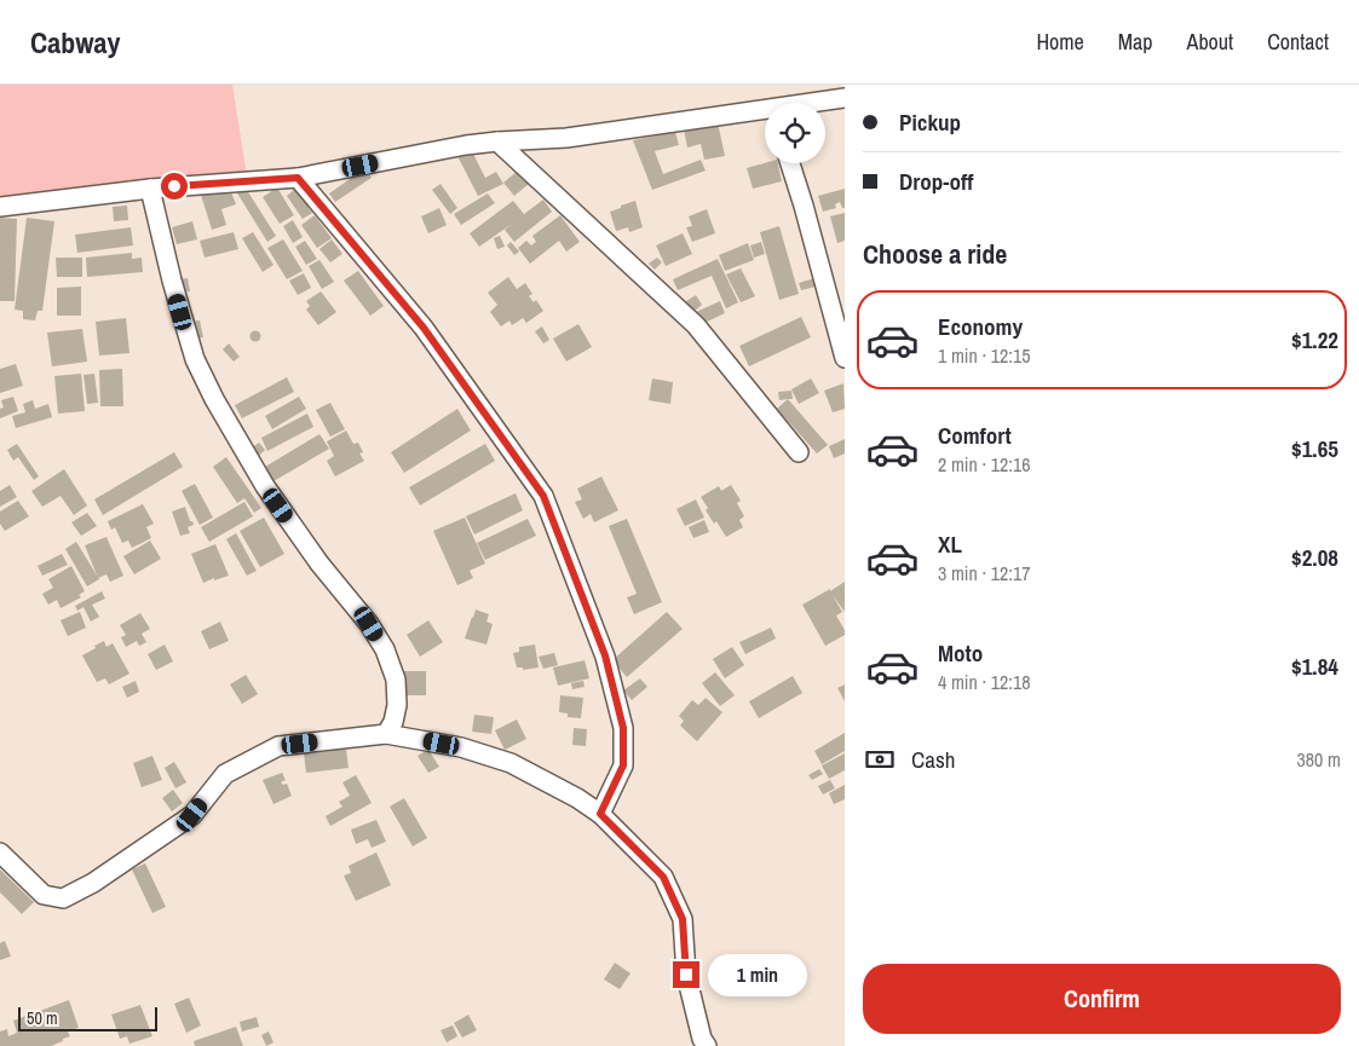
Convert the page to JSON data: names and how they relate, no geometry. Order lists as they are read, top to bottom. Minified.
{"scale_bar":"50 m","page":{"header":"Cabway","nav":["Home","Map","About","Contact"],"banner":["Pickup","Drop-off"],"heading":"Choose a ride","list":[{"name":"Economy","note":"1 min · 12:15","value":"$1.22"},{"name":"Comfort","note":"2 min · 12:16","value":"$1.65"},{"name":"XL","note":"3 min · 12:17","value":"$2.08"},{"name":"Moto","note":"4 min · 12:18","value":"$1.84"}],"pay":["Cash","380 m"],"buttons":"Confirm","bubble":"1 min","scale":"50 m"}}
